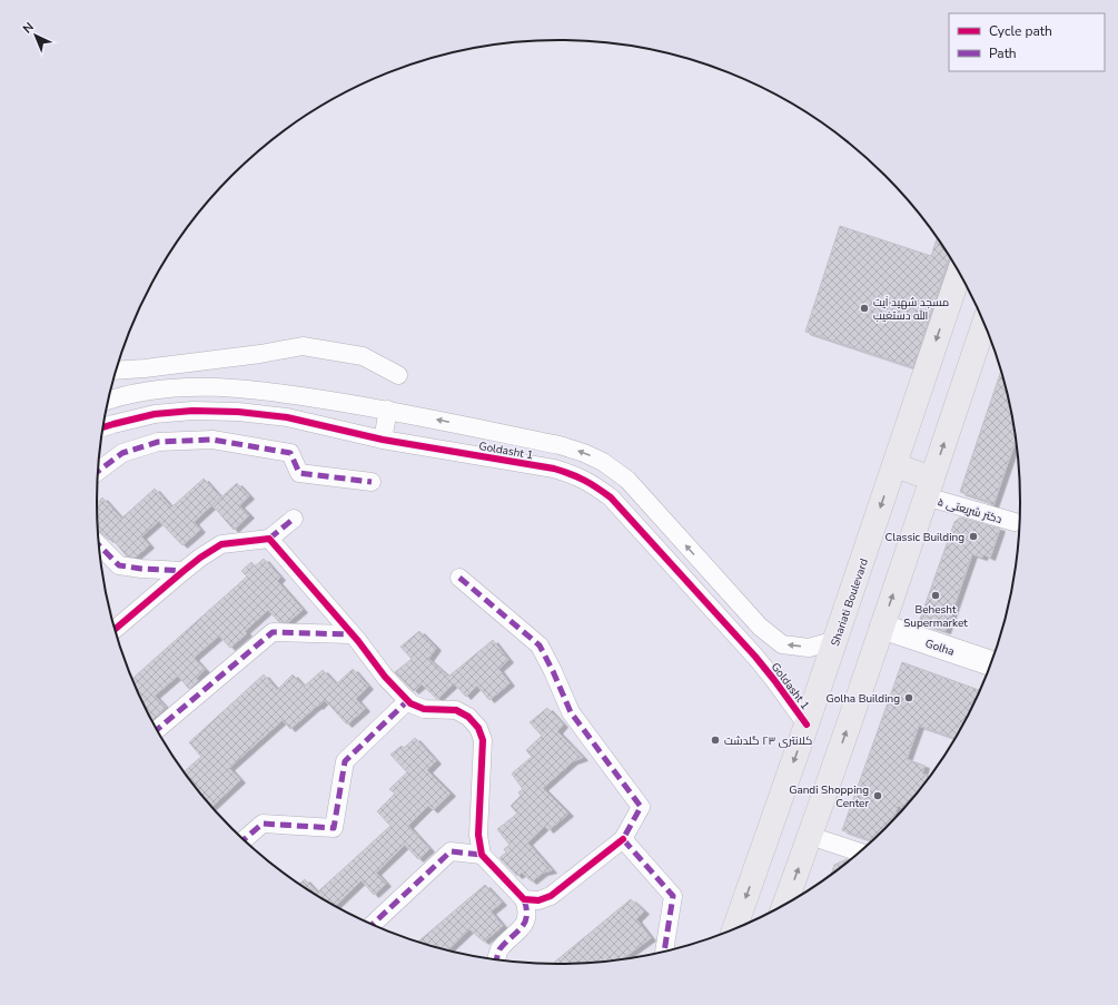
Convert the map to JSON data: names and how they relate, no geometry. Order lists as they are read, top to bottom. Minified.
{"streets":{"main road":["Shariati Boulevard"],"street":["Goldasht 1","۵ دکتر شریعتی","Golha"]},"crossings":[["Goldasht 1","Shariati Boulevard"]],"places":["مسجد شهید آیت الله دستغیب","Classic Building","Behesht Supermarket","Golha Building","کلانتری ۲۳ گلدشت","Gandi Shopping Center"],"legend":["Cycle path","Path"],"north":"top left"}
